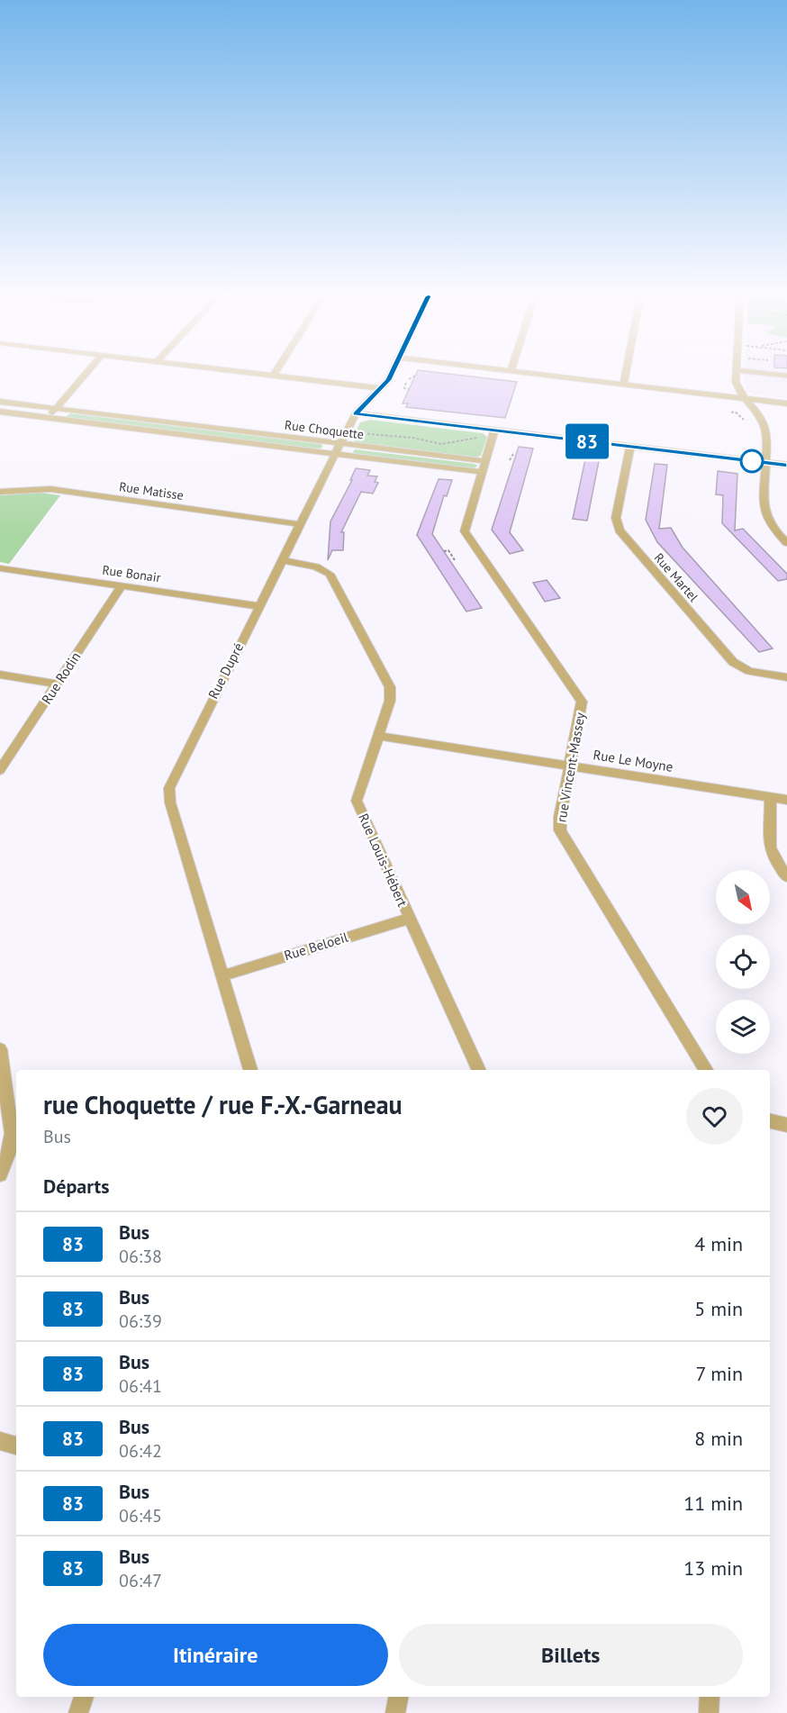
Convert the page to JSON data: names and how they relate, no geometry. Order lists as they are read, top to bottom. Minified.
{"streets":{"street":["Rue Choquette","Rue Matisse","Rue Bonair","Rue Martel","Rue Dupré","Rue Rodin","Rue Le Moyne","rue Vincent-Massey","Rue Louis-Hébert","Rue Beloeil"]},"crossings":[["Rue Choquette","Rue Martel"],["Rue Choquette","Rue Dupré"],["Rue Choquette","rue Vincent-Massey"],["Rue Matisse","Rue Dupré"],["Rue Bonair","Rue Dupré"],["Rue Bonair","Rue Rodin"],["Rue Dupré","Rue Louis-Hébert"],["Rue Dupré","Rue Beloeil"],["Rue Le Moyne","rue Vincent-Massey"],["Rue Le Moyne","Rue Louis-Hébert"],["Rue Louis-Hébert","Rue Beloeil"]],"lines":["bus line 83"],"north":"bottom right","page":{"on_map":"83","heading":[["rue Choquette / rue F.-X.-Garneau","Bus"],"Départs"],"list":[{"mark":"83","name":"Bus","note":"06:38","value":"4 min"},{"mark":"83","name":"Bus","note":"06:39","value":"5 min"},{"mark":"83","name":"Bus","note":"06:41","value":"7 min"},{"mark":"83","name":"Bus","note":"06:42","value":"8 min"},{"mark":"83","name":"Bus","note":"06:45","value":"11 min"},{"mark":"83","name":"Bus","note":"06:47","value":"13 min"}],"buttons":["Itinéraire","Billets"]}}
